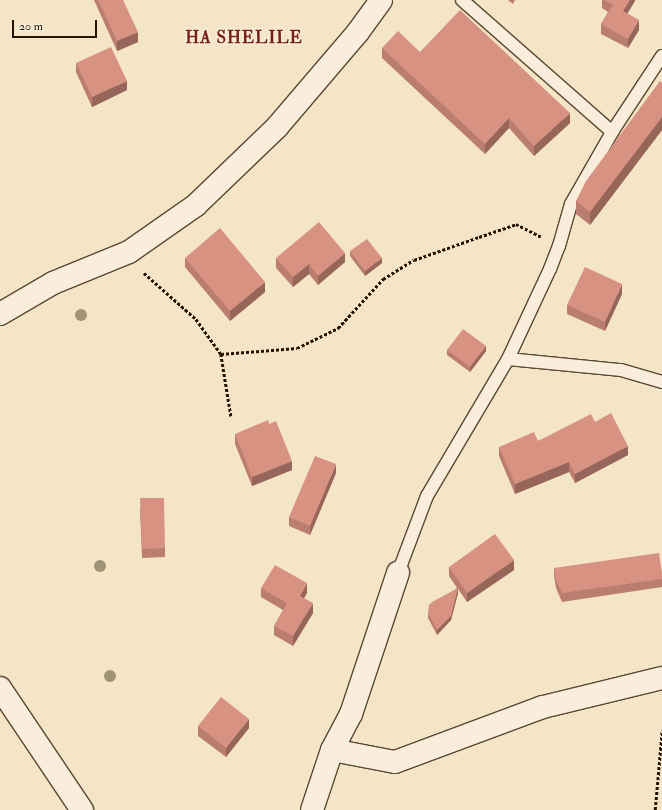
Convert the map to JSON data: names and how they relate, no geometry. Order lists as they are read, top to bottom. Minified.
{"districts":["HA SHELILE"],"scale_bar":"20 m"}
